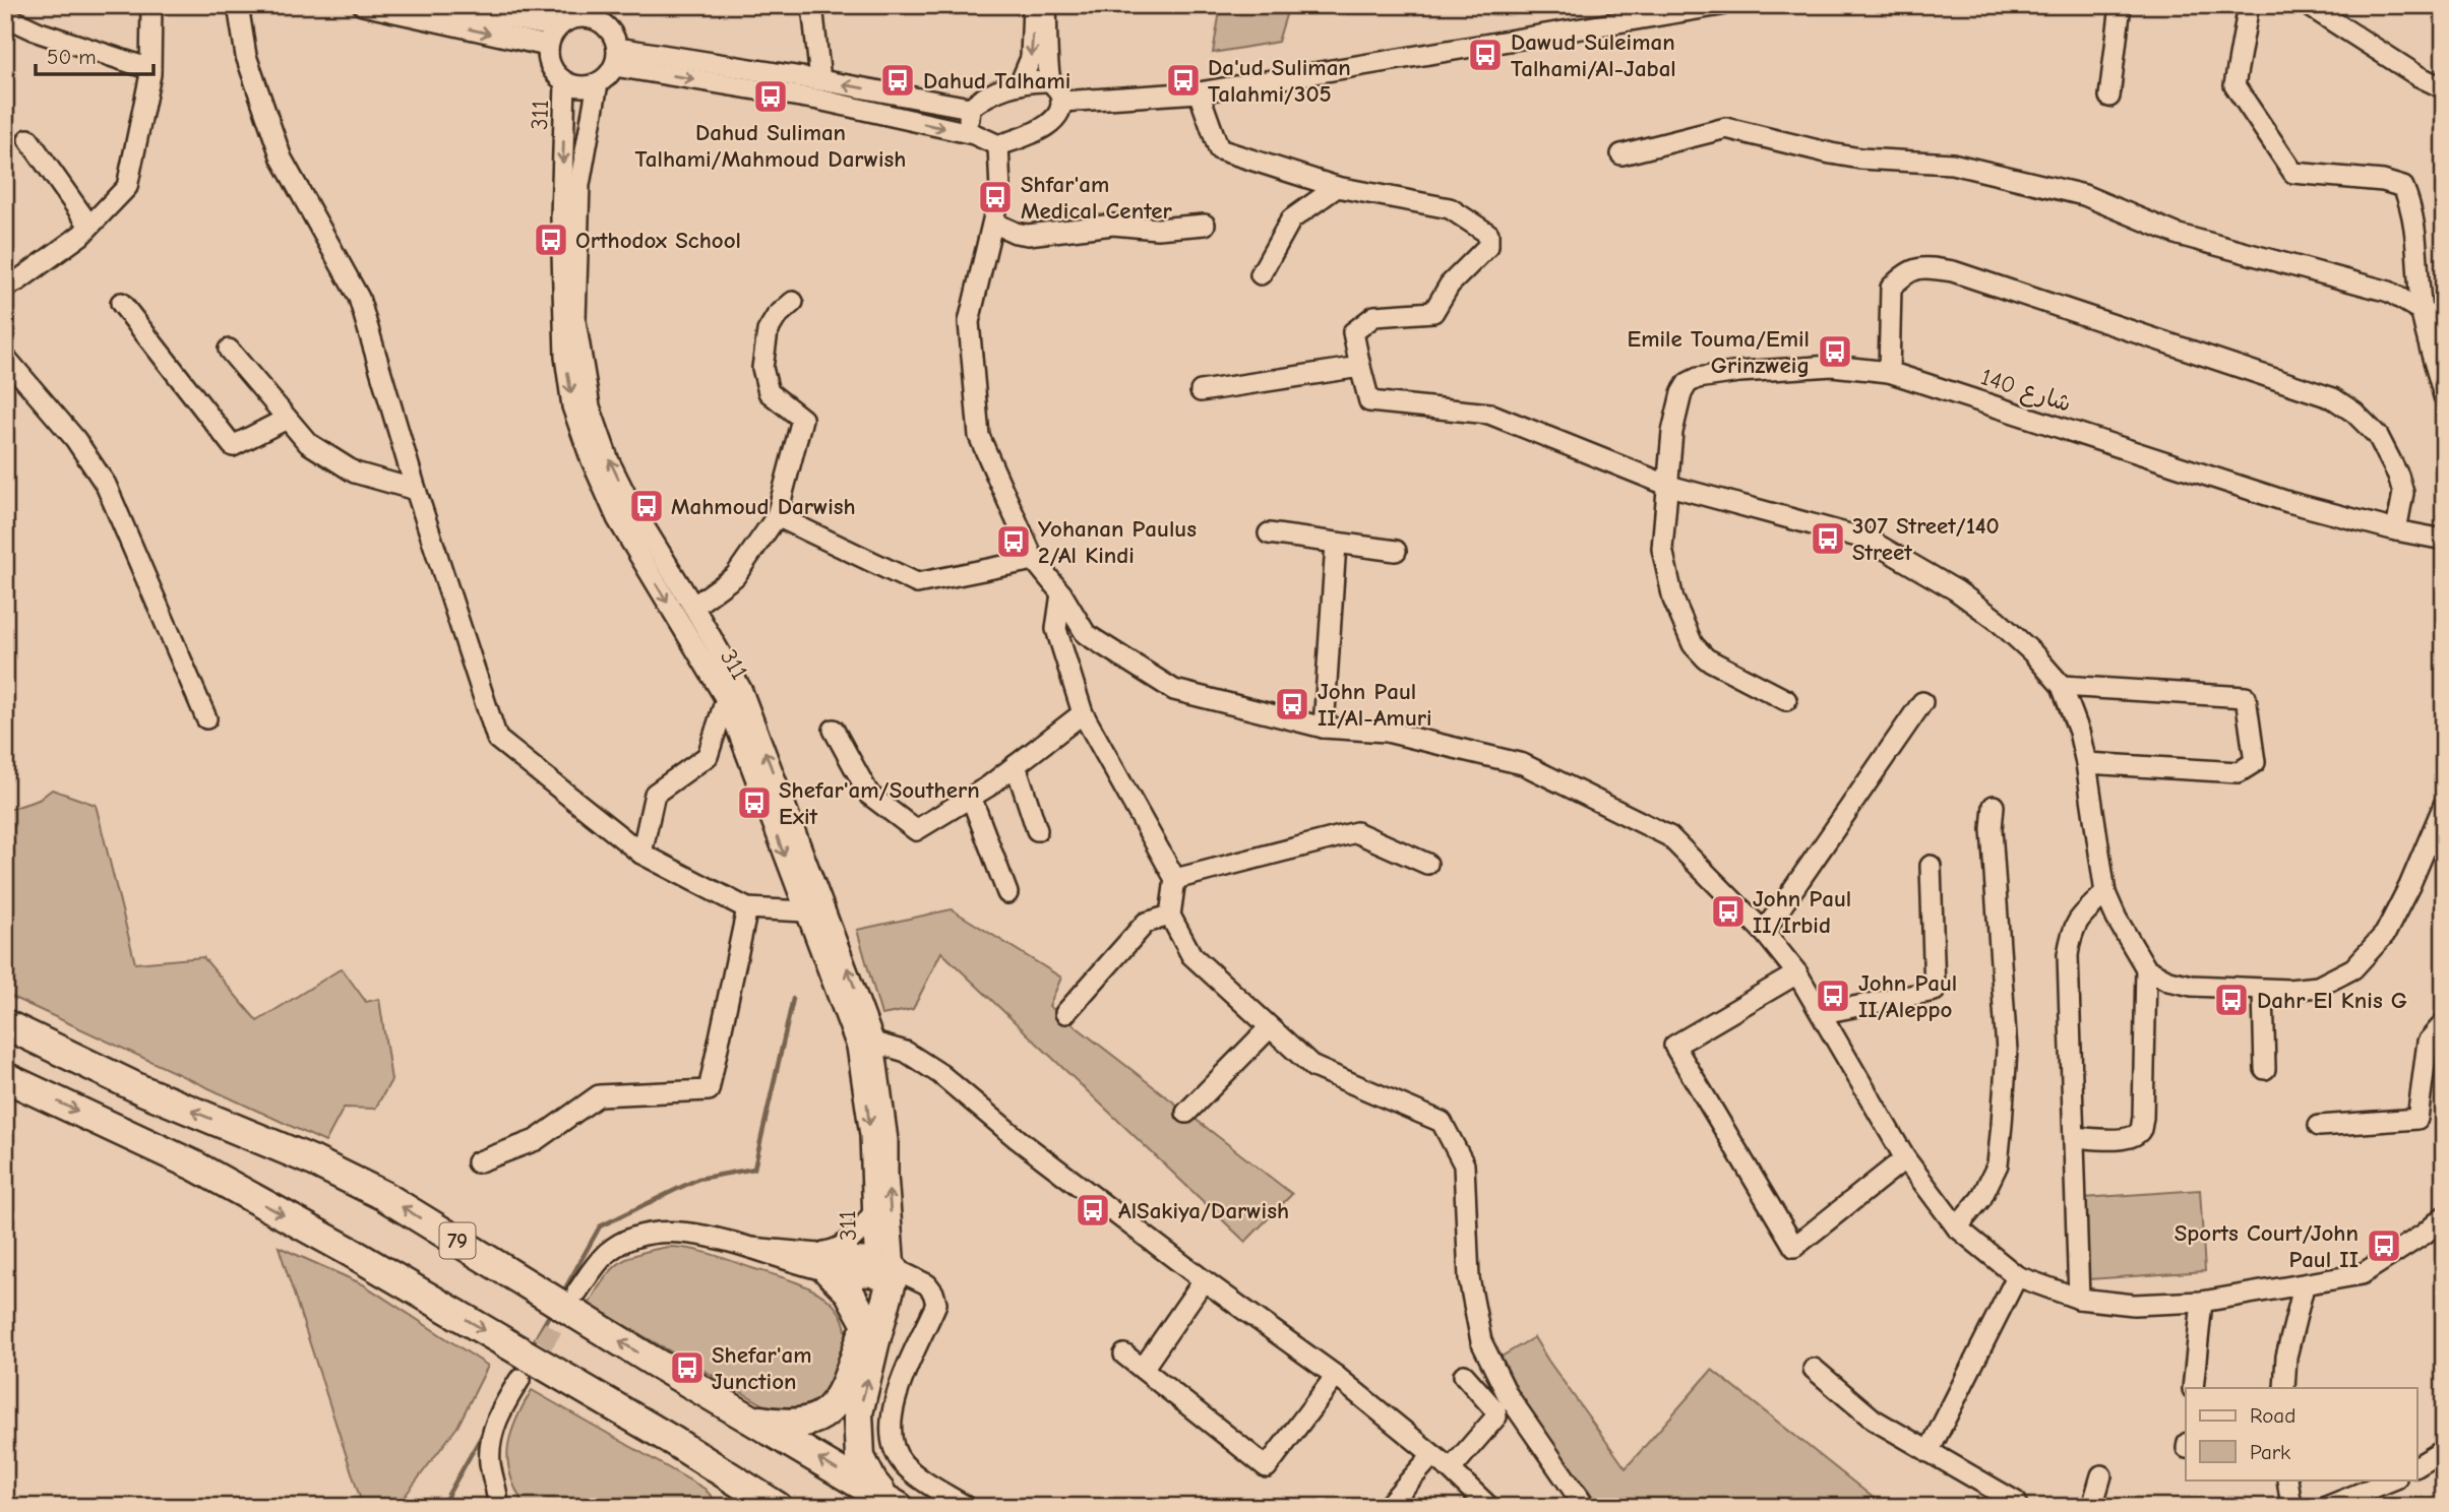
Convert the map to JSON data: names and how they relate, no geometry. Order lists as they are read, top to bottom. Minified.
{"streets":{"highway":["79"],"street":["311","شارع 140"]},"places":{"bus stop":["Dawud Suleiman Talhami/Al-Jabal","Dahud Talhami","Da'ud Suliman Talahmi/305","Dahud Suliman Talhami/Mahmoud Darwish","Shfar'am Medical Center","Orthodox School","Emile Touma/Emil Grinzweig","Mahmoud Darwish","307 Street/140 Street","Yohanan Paulus 2/Al Kindi","John Paul II/Al-Amuri","Shefar'am/Southern Exit","John Paul II/Irbid","John Paul II/Aleppo","Dahr El Knis G","AlSakiya/Darwish","Sports Court/John Paul II","Shefar'am Junction"]},"legend":["Road","Park"],"scale_bar":"50 m"}
